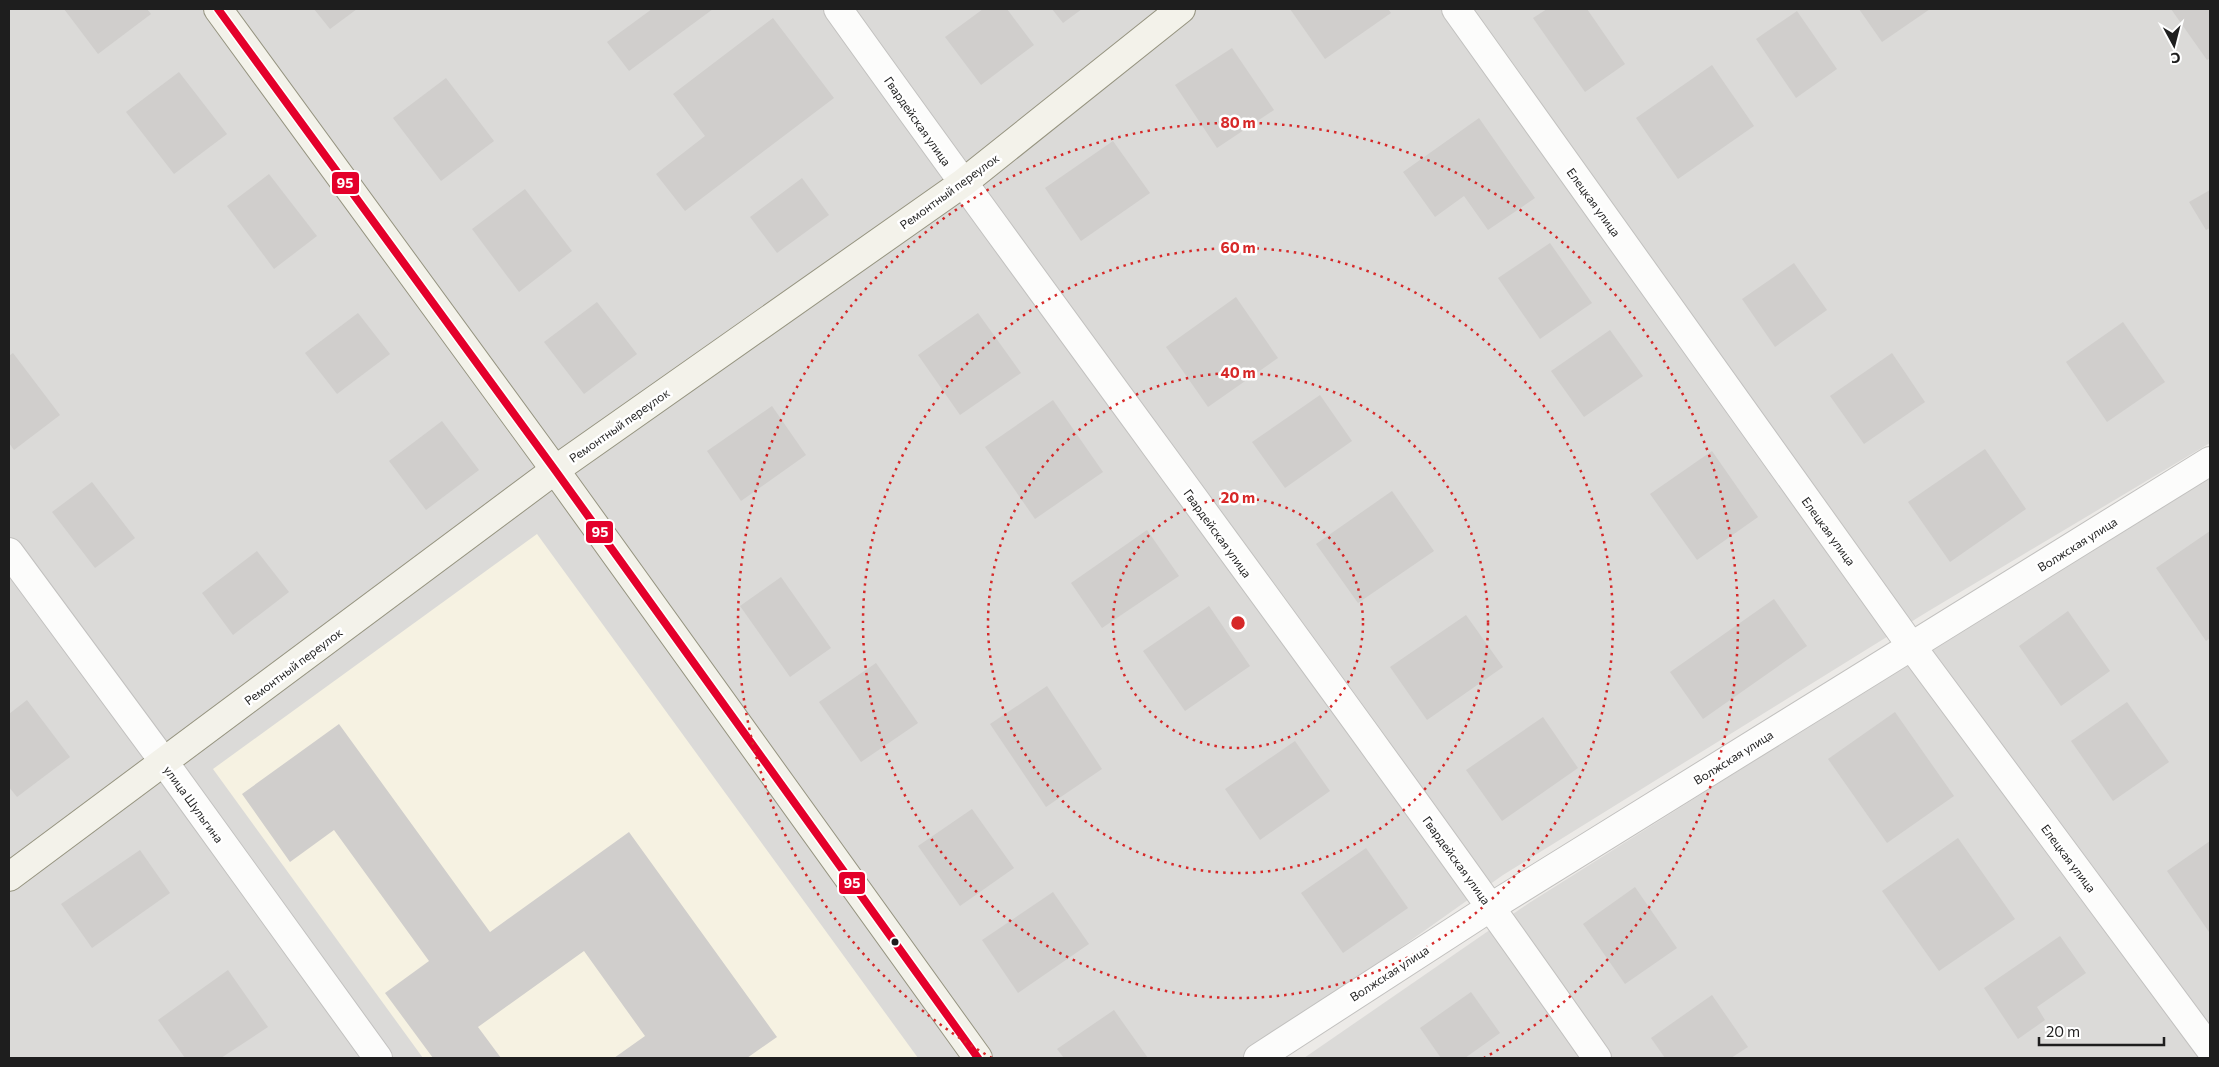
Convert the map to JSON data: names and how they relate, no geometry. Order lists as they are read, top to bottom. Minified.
{"streets":{"main road":["Ремонтный переулок"],"street":["Гвардейская улица","Елецкая улица","Волжская улица","улица Шульгина"]},"crossings":[["Гвардейская улица","Ремонтный переулок"],["Гвардейская улица","Волжская улица"],["Ремонтный переулок","улица Шульгина"],["Елецкая улица","Волжская улица"]],"lines":["transit line 95"],"scale_bar":"20 m","north":"bottom","rings":["80 m","60 m","40 m","20 m"]}
